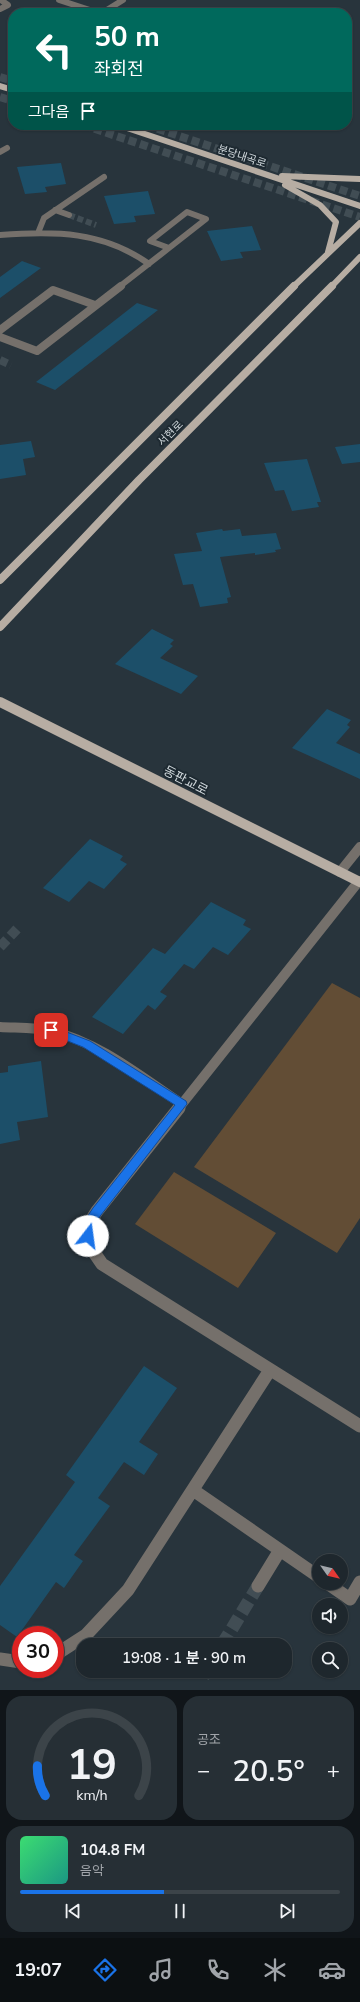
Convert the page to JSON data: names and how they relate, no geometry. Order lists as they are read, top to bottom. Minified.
{"streets":{"main road":["분당내곡로","서현로","동판교로"]},"north":"bottom right","page":{"turn":["50 m","좌회전"],"then":"그다음","limit":"30","trip":"19:08 · 1 분 · 90 m","tile":"공조","heat":["−","20.5°","+"],"song":["104.8 FM","음악"],"tabs":"19:07","gauge":["19","km/h"]}}
